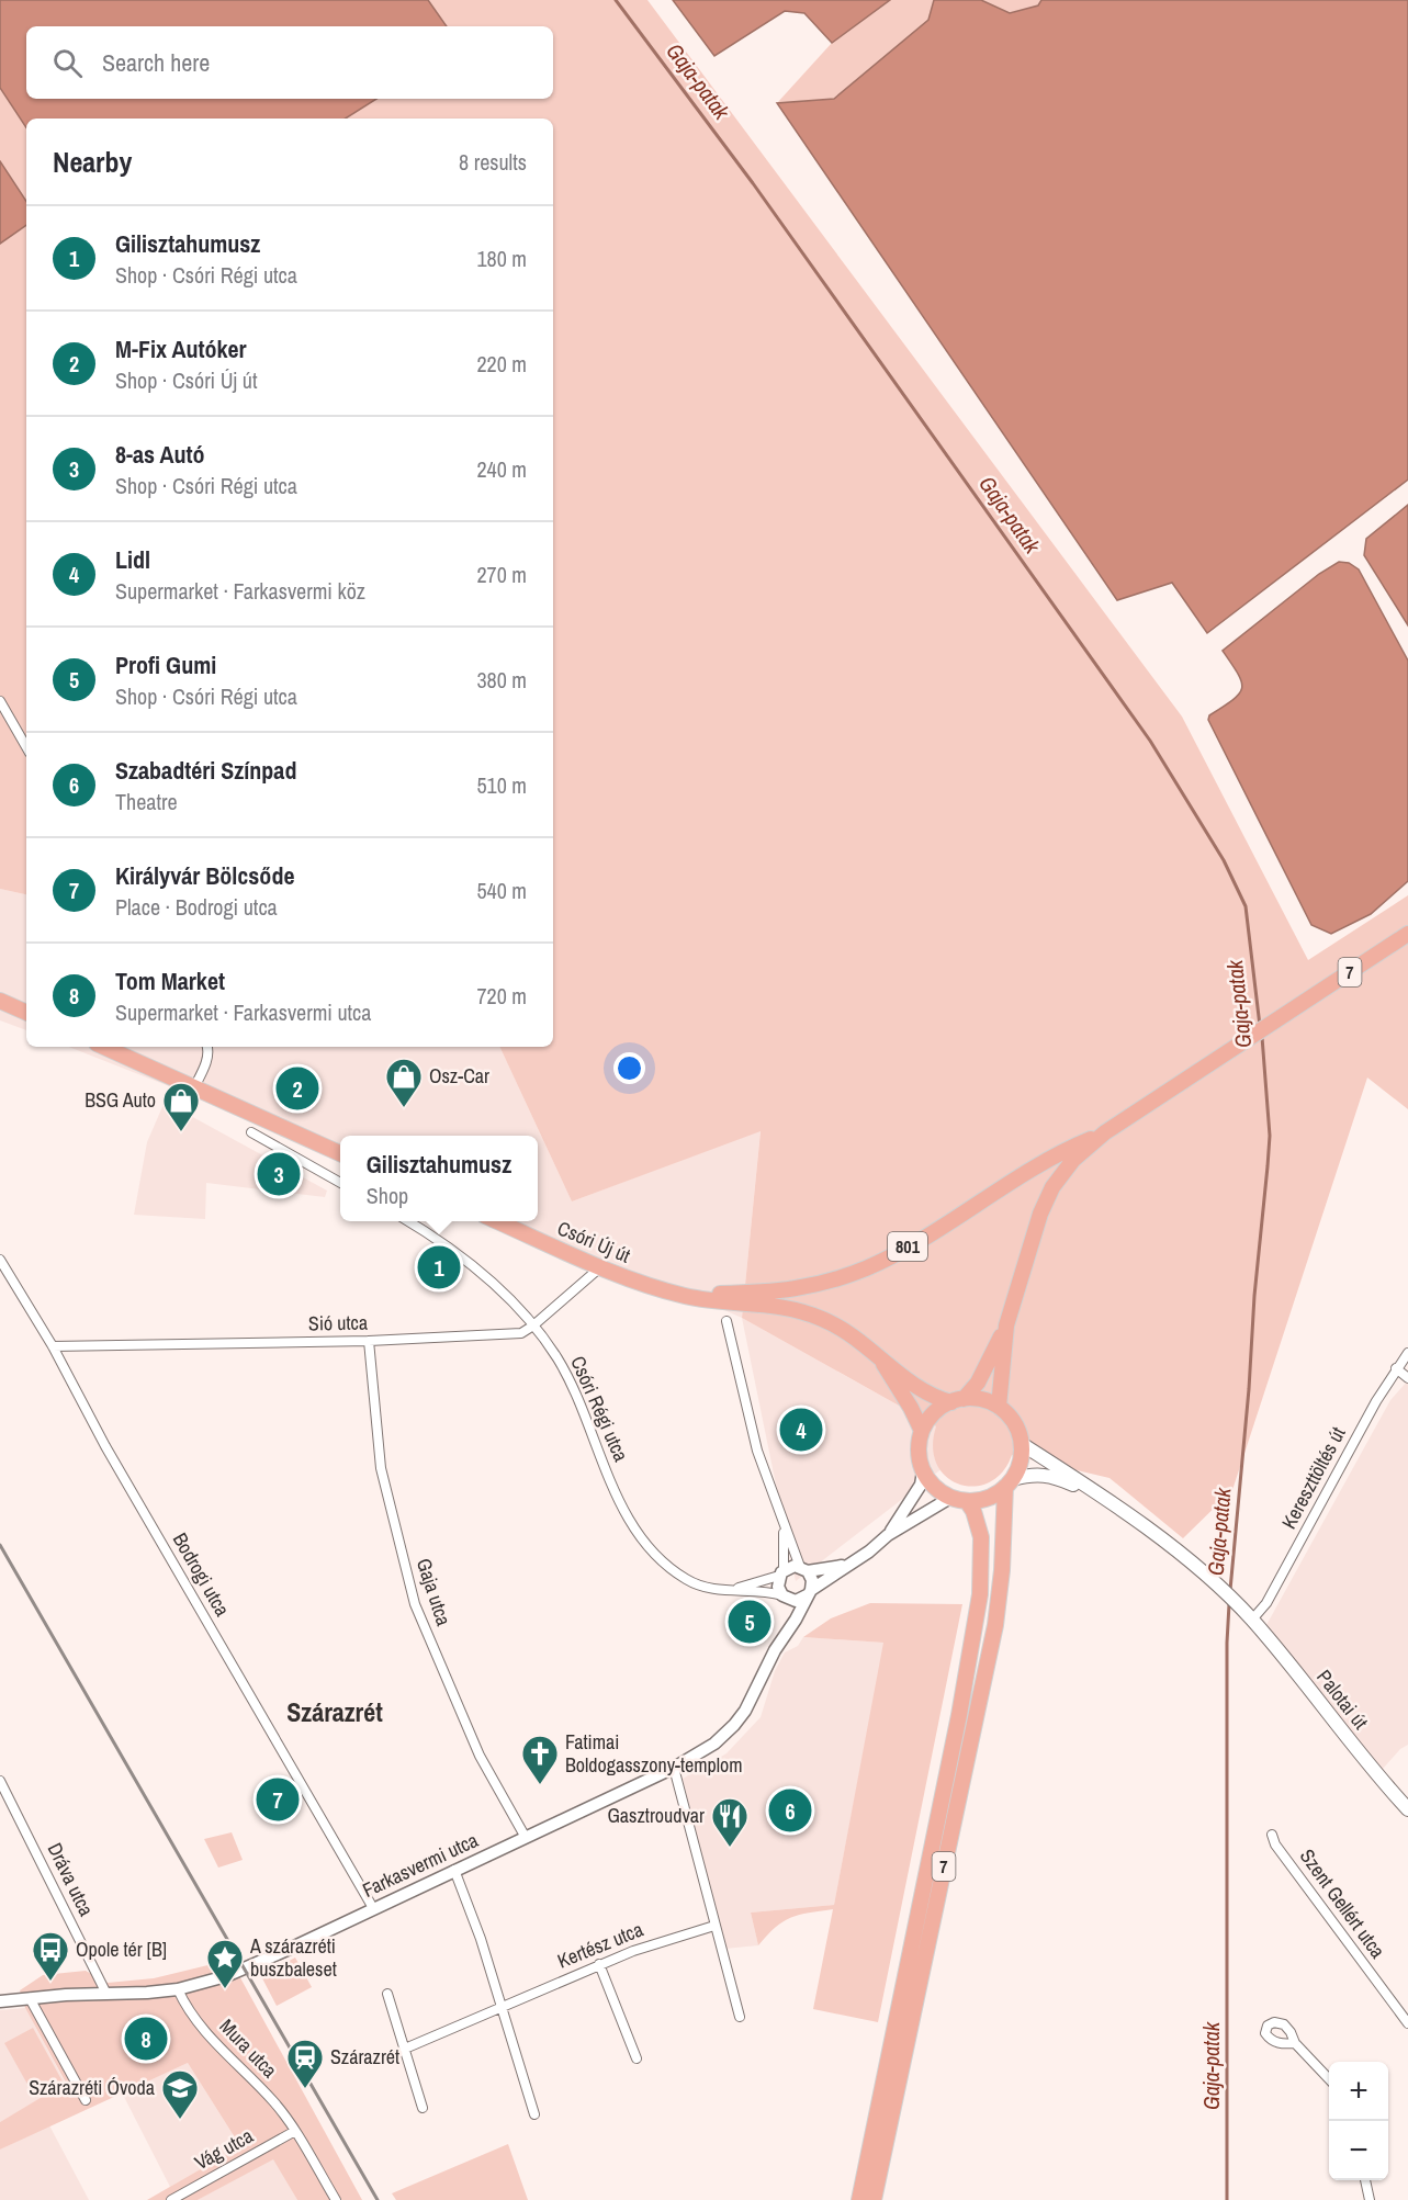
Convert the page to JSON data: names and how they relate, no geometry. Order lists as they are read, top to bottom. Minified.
{"streets":{"main road":["7","Csóri Új út","801","Palotai út"],"street":["Sió utca","Csóri Régi utca","Kereszttöltés út","Bodrogi utca","Gaja utca","Farkasvermi utca","Dráva utca","Szent Gellért utca","Kertész utca","Mura utca","Vág utca"]},"crossings":[["7","801"],["Csóri Új út","801"],["Csóri Új út","Sió utca"],["Sió utca","Csóri Régi utca"],["Sió utca","Bodrogi utca"],["Sió utca","Gaja utca"],["Csóri Régi utca","Farkasvermi utca"],["Kereszttöltés út","Palotai út"],["Bodrogi utca","Farkasvermi utca"],["Gaja utca","Farkasvermi utca"],["Farkasvermi utca","Dráva utca"],["Farkasvermi utca","Mura utca"],["Mura utca","Vág utca"]],"districts":["Szárazrét"],"water":["Gaja-patak"],"places":{"shop":["Osz-Car","BSG Auto"],"church":["Fatimai Boldogasszony-templom"],"restaurant":["Gasztroudvar"],"bus stop":["Opole tér [B]"],"place":["A szárazréti buszbaleset"],"station":["Szárazrét"],"school or university":["Szárazréti Óvoda"]},"page":{"search":"Search here","heading":["Nearby","8 results"],"list":[{"mark":"1","name":"Gilisztahumusz","note":"Shop · Csóri Régi utca","value":"180 m"},{"mark":"2","name":"M-Fix Autóker","note":"Shop · Csóri Új út","value":"220 m"},{"mark":"3","name":"8-as Autó","note":"Shop · Csóri Régi utca","value":"240 m"},{"mark":"4","name":"Lidl","note":"Supermarket · Farkasvermi köz","value":"270 m"},{"mark":"5","name":"Profi Gumi","note":"Shop · Csóri Régi utca","value":"380 m"},{"mark":"6","name":"Szabadtéri Színpad","note":"Theatre","value":"510 m"},{"mark":"7","name":"Királyvár Bölcsőde","note":"Place · Bodrogi utca","value":"540 m"},{"mark":"8","name":"Tom Market","note":"Supermarket · Farkasvermi utca","value":"720 m"}],"pins":["2","3","1","4","5","7","6","8"],"popup":["Gilisztahumusz","Shop"],"map_buttons":["+","−"]}}
